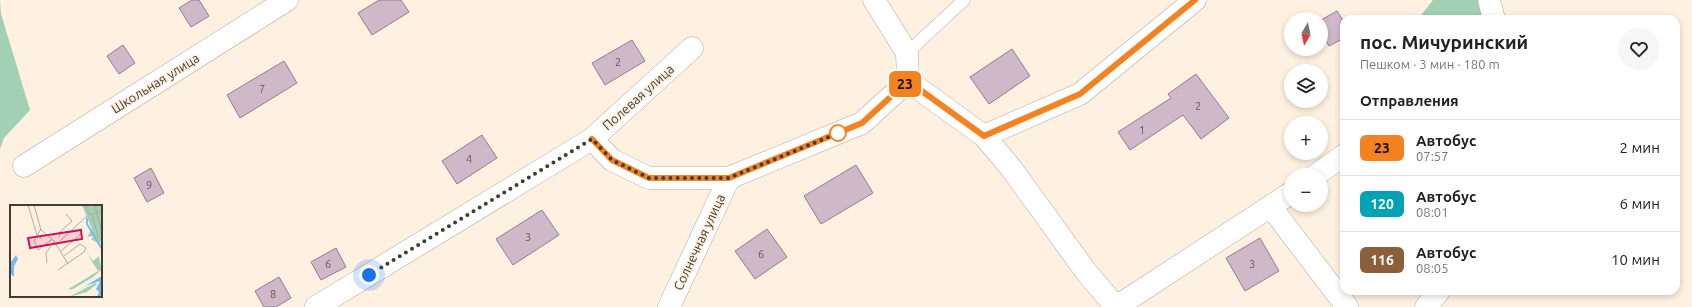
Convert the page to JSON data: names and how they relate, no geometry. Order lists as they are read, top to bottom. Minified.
{"streets":{"street":["Школьная улица","Полевая улица","Солнечная улица"]},"lines":["bus line 23"],"house_numbers":["2","7","2","1","4","9","3","6","6","3","8"],"north":"bottom","page":{"on_map":"23","map_buttons":["+","−"],"heading":[["пос. Мичуринский","Пешком · 3 мин · 180 m"],"Отправления"],"list":[{"mark":"23","name":"Автобус","note":"07:57","value":"2 мин"},{"mark":"120","name":"Автобус","note":"08:01","value":"6 мин"},{"mark":"116","name":"Автобус","note":"08:05","value":"10 мин"}]}}
